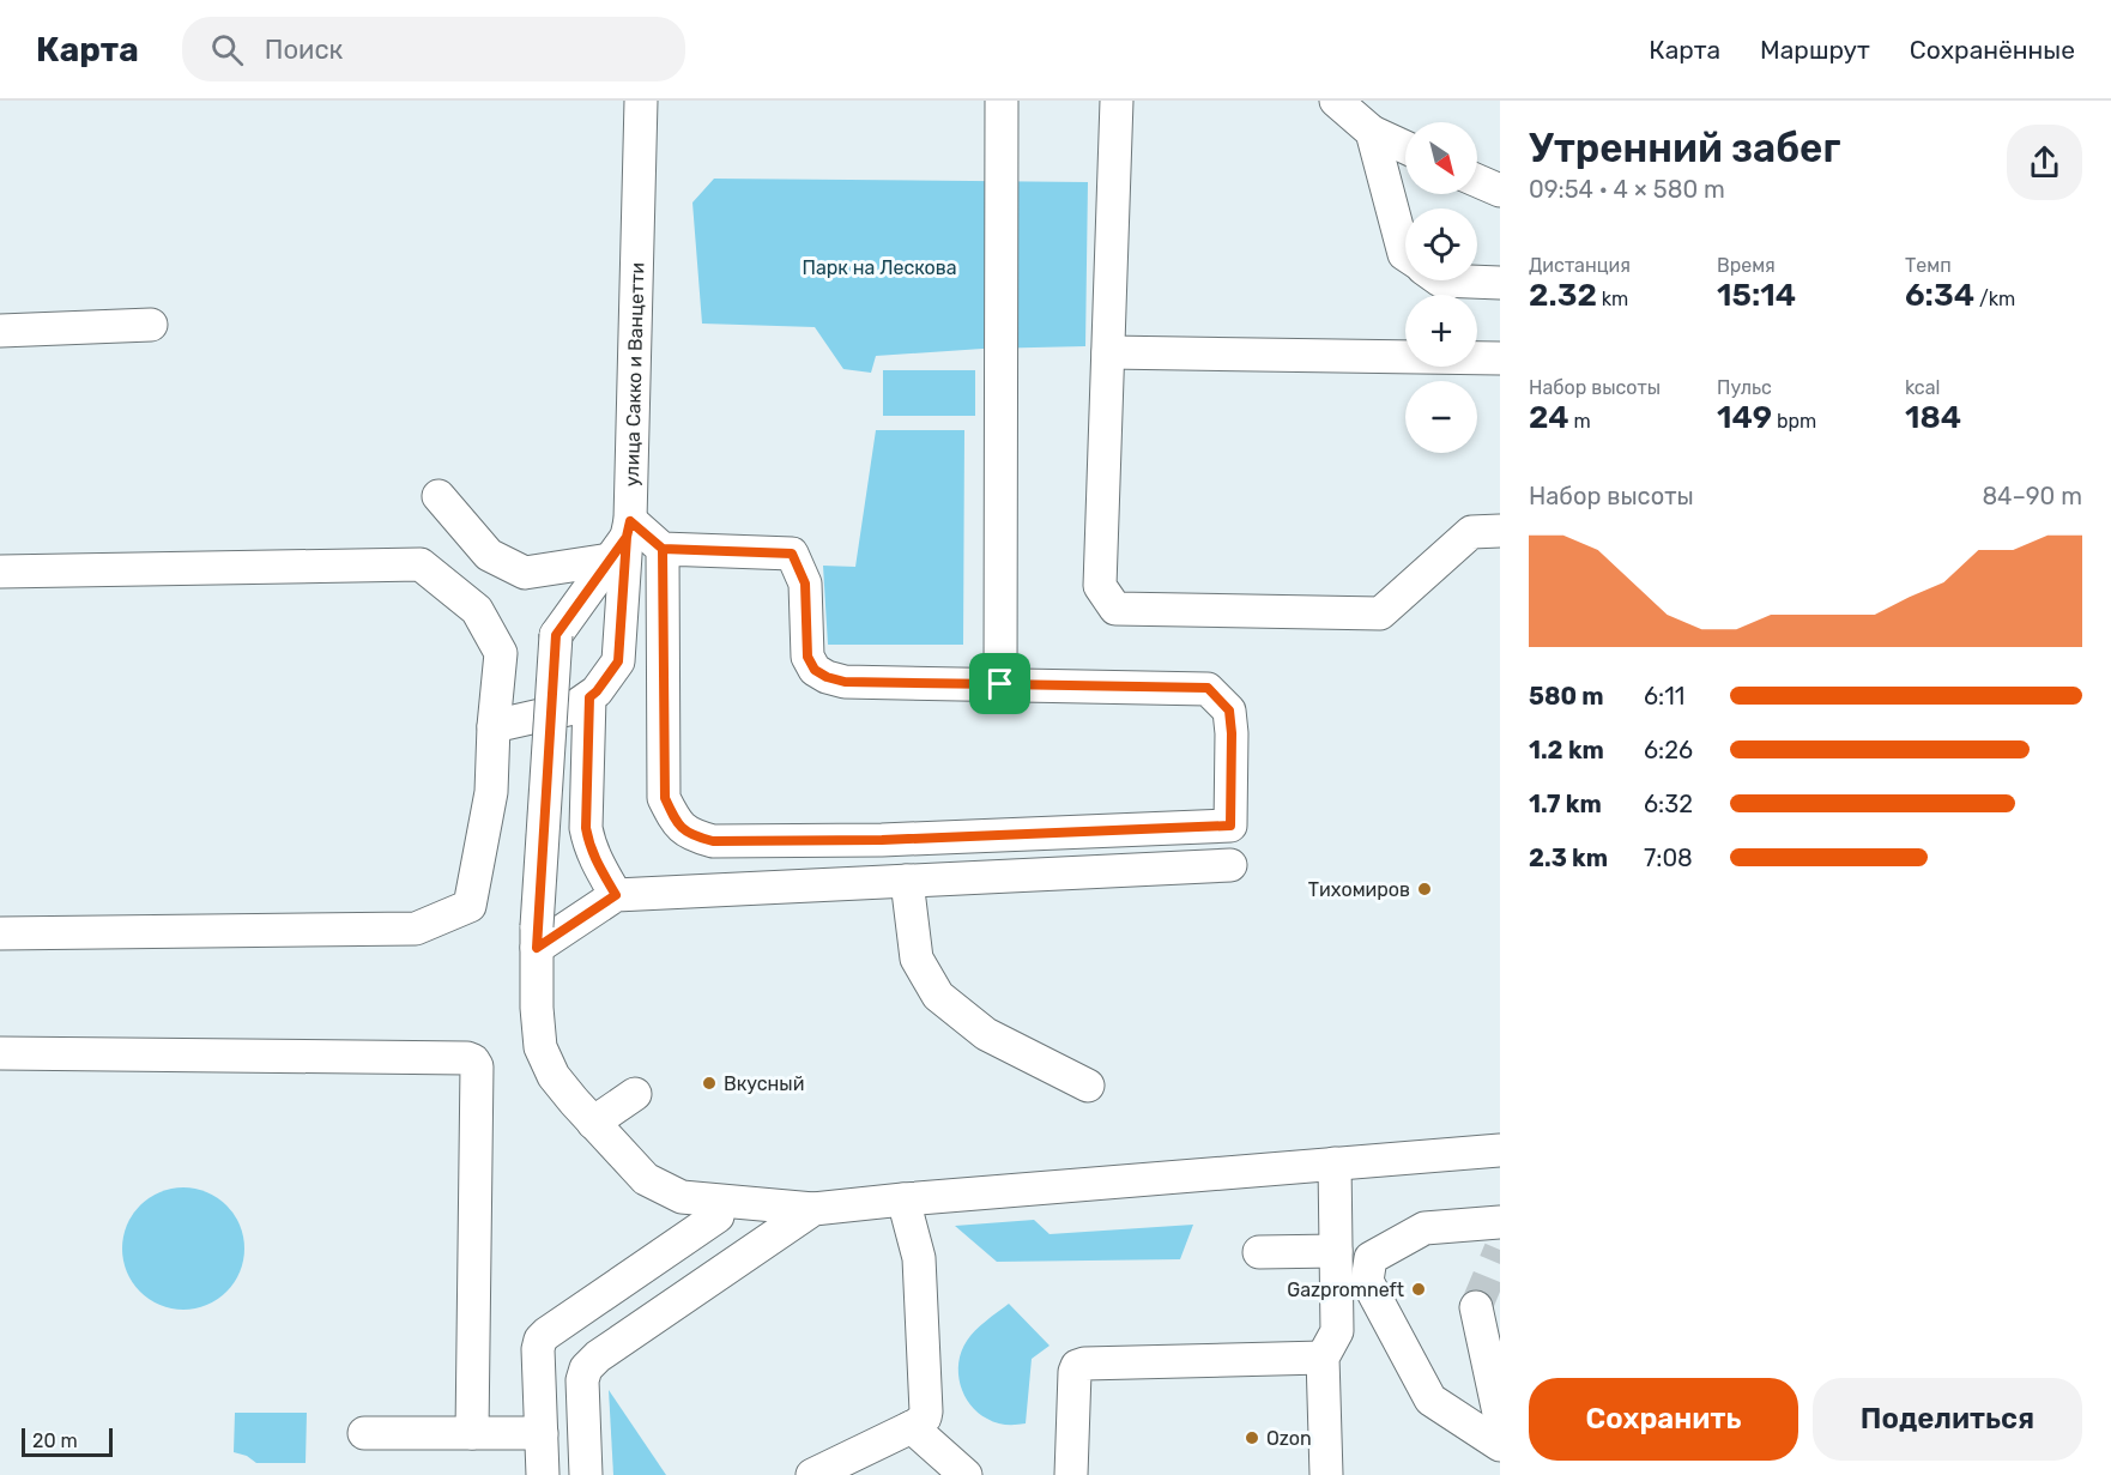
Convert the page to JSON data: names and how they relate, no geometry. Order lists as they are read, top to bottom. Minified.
{"streets":{"street":["улица Сакко и Ванцетти"]},"parks":["Парк на Лескова"],"places":["Тихомиров","Вкусный","Gazpromneft","Ozon"],"scale_bar":"20 m","north":"bottom right","page":{"header":"Карта","search":"Поиск","nav":["Карта","Маршрут","Сохранённые"],"heading":["Утренний забег","09:54 · 4 × 580 m"],"map_buttons":["+","−"],"stats":[["Дистанция","2.32 km"],["Время","15:14"],["Темп","6:34 /km"],["Набор высоты","24 m"],["Пульс","149 bpm"],["kcal","184"]],"chart":["Набор высоты","84–90 m"],"list":[{"name":"580 m","note":"6:11"},{"name":"1.2 km","note":"6:26"},{"name":"1.7 km","note":"6:32"},{"name":"2.3 km","note":"7:08"}],"buttons":["Сохранить","Поделиться"],"scale":"20 m"}}
